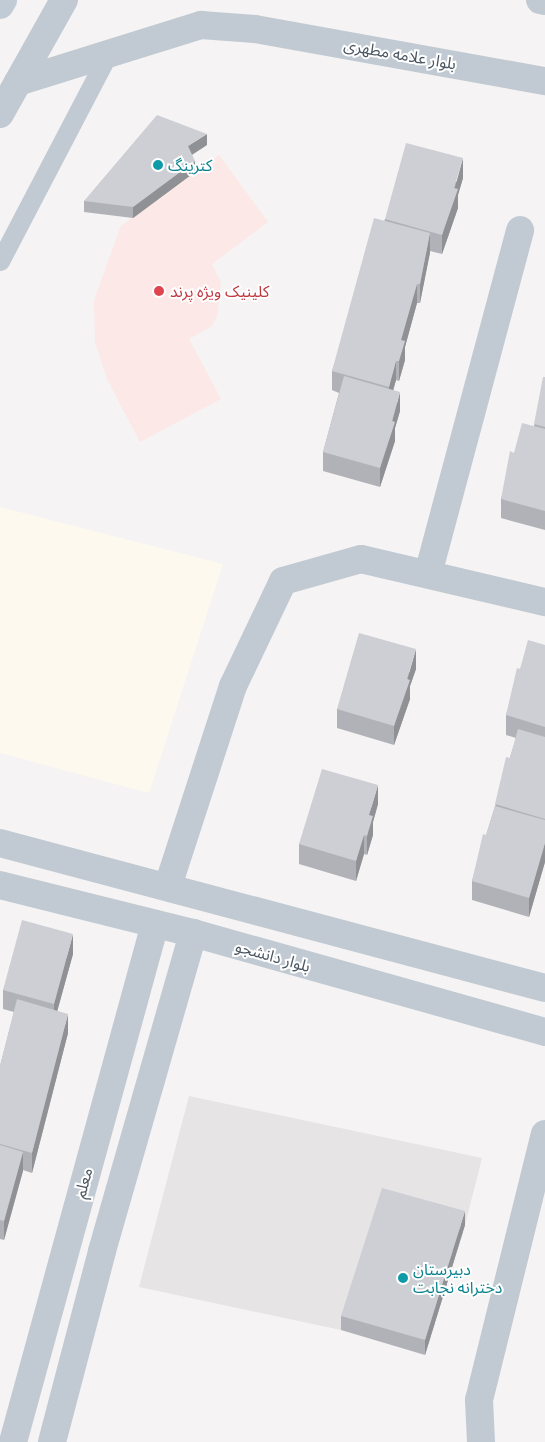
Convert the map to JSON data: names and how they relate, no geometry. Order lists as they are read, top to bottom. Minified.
{"streets":{"street":["بلوار علامه مطهری","بلوار دانشجو","معلم"]},"crossings":[["بلوار دانشجو","معلم"]],"places":["کترینگ","کلینیک ویژه پرند","دبیرستان دخترانه نجابت"]}
